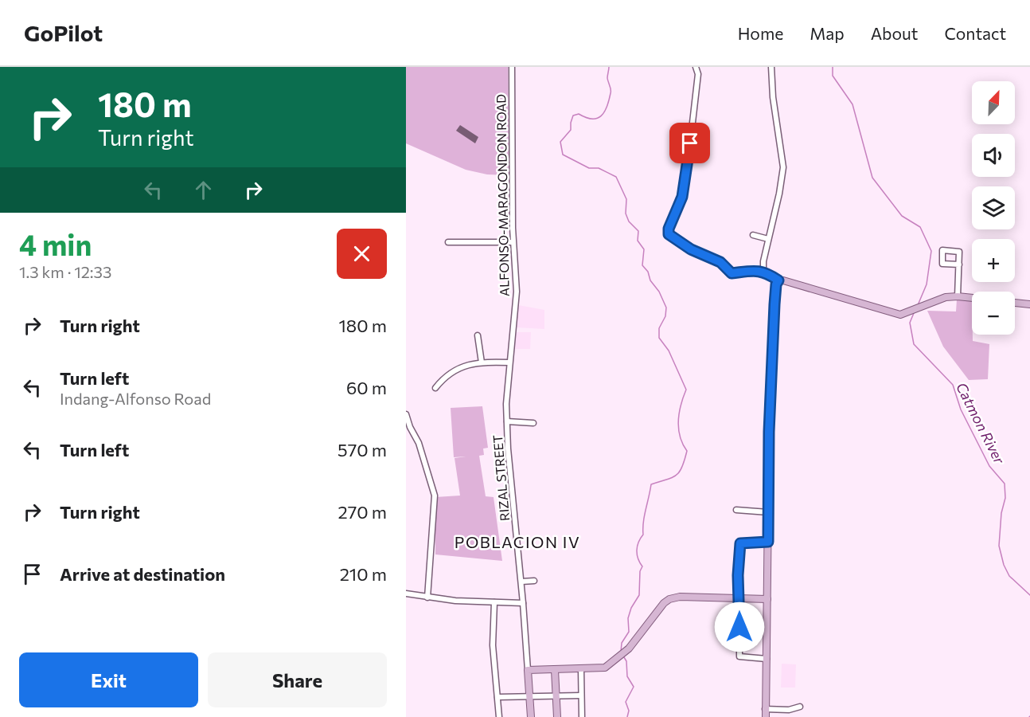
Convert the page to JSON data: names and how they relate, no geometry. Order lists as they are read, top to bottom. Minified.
{"streets":{"main road":["RIZAL STREET"],"street":["ALFONSO-MARAGONDON ROAD"]},"crossings":[["ALFONSO-MARAGONDON ROAD","RIZAL STREET"]],"districts":["POBLACION IV"],"water":["Catmon River"],"north":"top right","page":{"header":"GoPilot","nav":["Home","Map","About","Contact"],"turn":["180 m","Turn right"],"map_buttons":["+","−"],"heading":["4 min","1.3 km · 12:33"],"list":[{"name":"Turn right","value":"180 m"},{"name":"Turn left","note":"Indang-Alfonso Road","value":"60 m"},{"name":"Turn left","value":"570 m"},{"name":"Turn right","value":"270 m"},{"name":"Arrive at destination","value":"210 m"}],"buttons":["Exit","Share"]}}
